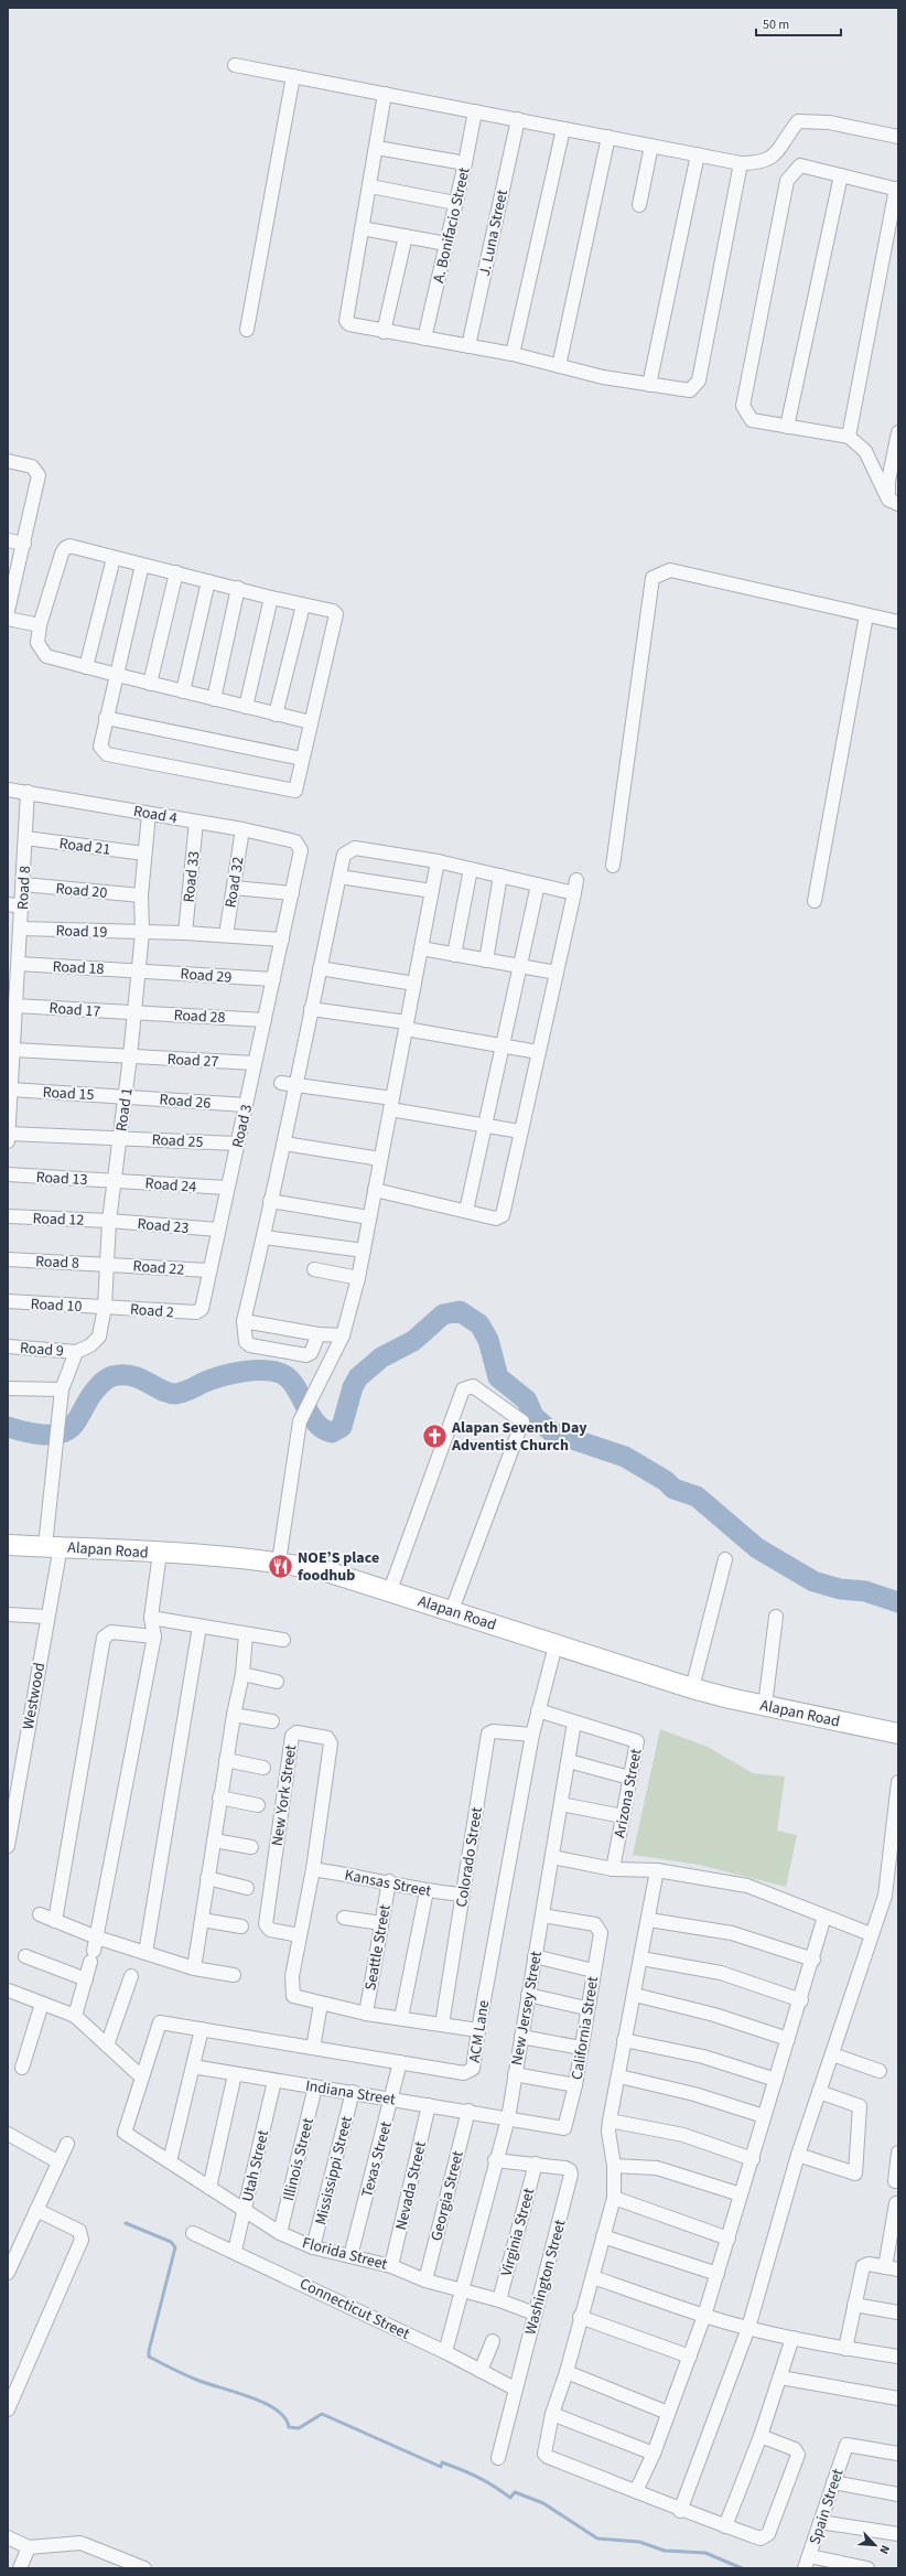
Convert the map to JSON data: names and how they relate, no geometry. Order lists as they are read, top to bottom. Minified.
{"streets":{"street":["A. Bonifacio Street","J. Luna Street","Road 4","Road 21","Road 33","Road 32","Road 8","Road 20","Road 19","Road 18","Road 29","Road 17","Road 28","Road 27","Road 15","Road 26","Road 1","Road 3","Road 25","Road 13","Road 24","Road 12","Road 23","Road 22","Road 10","Road 2","Road 9","Alapan Road","Westwood","Arizona Street","New York Street","Colorado Street","Kansas Street","Seattle Street","New Jersey Street","California Street","ACM Lane","Indiana Street","Illinois Street","Texas Street","Utah Street","Mississippi Street","Nevada Street","Georgia Street","Virginia Street","Florida Street","Washington Street","Connecticut Street","Spain Street"]},"crossings":[["Road 4","Road 33"],["Road 4","Road 32"],["Road 4","Road 8"],["Road 4","Road 1"],["Road 4","Road 3"],["Road 21","Road 8"],["Road 21","Road 1"],["Road 8","Road 20"],["Road 8","Road 19"],["Road 8","Road 18"],["Road 8","Road 17"],["Road 8","Road 27"],["Road 8","Road 15"],["Road 8","Road 1"],["Road 8","Road 25"],["Road 8","Road 22"],["Road 20","Road 1"],["Road 19","Road 1"],["Road 18","Road 29"],["Road 18","Road 1"],["Road 29","Road 1"],["Road 29","Road 3"],["Road 17","Road 28"],["Road 17","Road 1"],["Road 28","Road 1"],["Road 28","Road 3"],["Road 27","Road 1"],["Road 27","Road 3"],["Road 15","Road 26"],["Road 15","Road 1"],["Road 26","Road 1"],["Road 26","Road 3"],["Road 1","Road 25"],["Road 1","Road 13"],["Road 1","Road 24"],["Road 1","Road 12"],["Road 1","Road 23"],["Road 1","Road 22"],["Road 1","Road 10"],["Road 1","Road 2"],["Road 1","Road 9"],["Road 3","Road 25"],["Road 3","Road 24"],["Road 3","Road 23"],["Road 3","Road 22"],["Road 3","Road 2"],["Road 13","Road 24"],["Road 12","Road 23"],["Road 10","Road 2"],["Alapan Road","Westwood"],["Alapan Road","ACM Lane"],["Arizona Street","New Jersey Street"],["Arizona Street","ACM Lane"],["New York Street","Kansas Street"],["Colorado Street","Kansas Street"],["Colorado Street","ACM Lane"],["Kansas Street","Seattle Street"],["New Jersey Street","California Street"],["New Jersey Street","Indiana Street"],["New Jersey Street","Florida Street"],["New Jersey Street","Washington Street"],["New Jersey Street","Connecticut Street"],["California Street","Indiana Street"],["ACM Lane","Texas Street"],["ACM Lane","Florida Street"],["Indiana Street","Illinois Street"],["Indiana Street","Texas Street"],["Indiana Street","Utah Street"],["Indiana Street","Mississippi Street"],["Indiana Street","Nevada Street"],["Indiana Street","Georgia Street"],["Illinois Street","Florida Street"],["Texas Street","Florida Street"],["Utah Street","Florida Street"],["Utah Street","Connecticut Street"],["Mississippi Street","Florida Street"],["Nevada Street","Florida Street"],["Georgia Street","Florida Street"],["Virginia Street","Florida Street"],["Virginia Street","Washington Street"],["Florida Street","Washington Street"],["Washington Street","Connecticut Street"]],"places":{"church":["Alapan Seventh Day Adventist Church"],"restaurant":["NOE’S place foodhub"]},"scale_bar":"50 m","north":"bottom right"}
